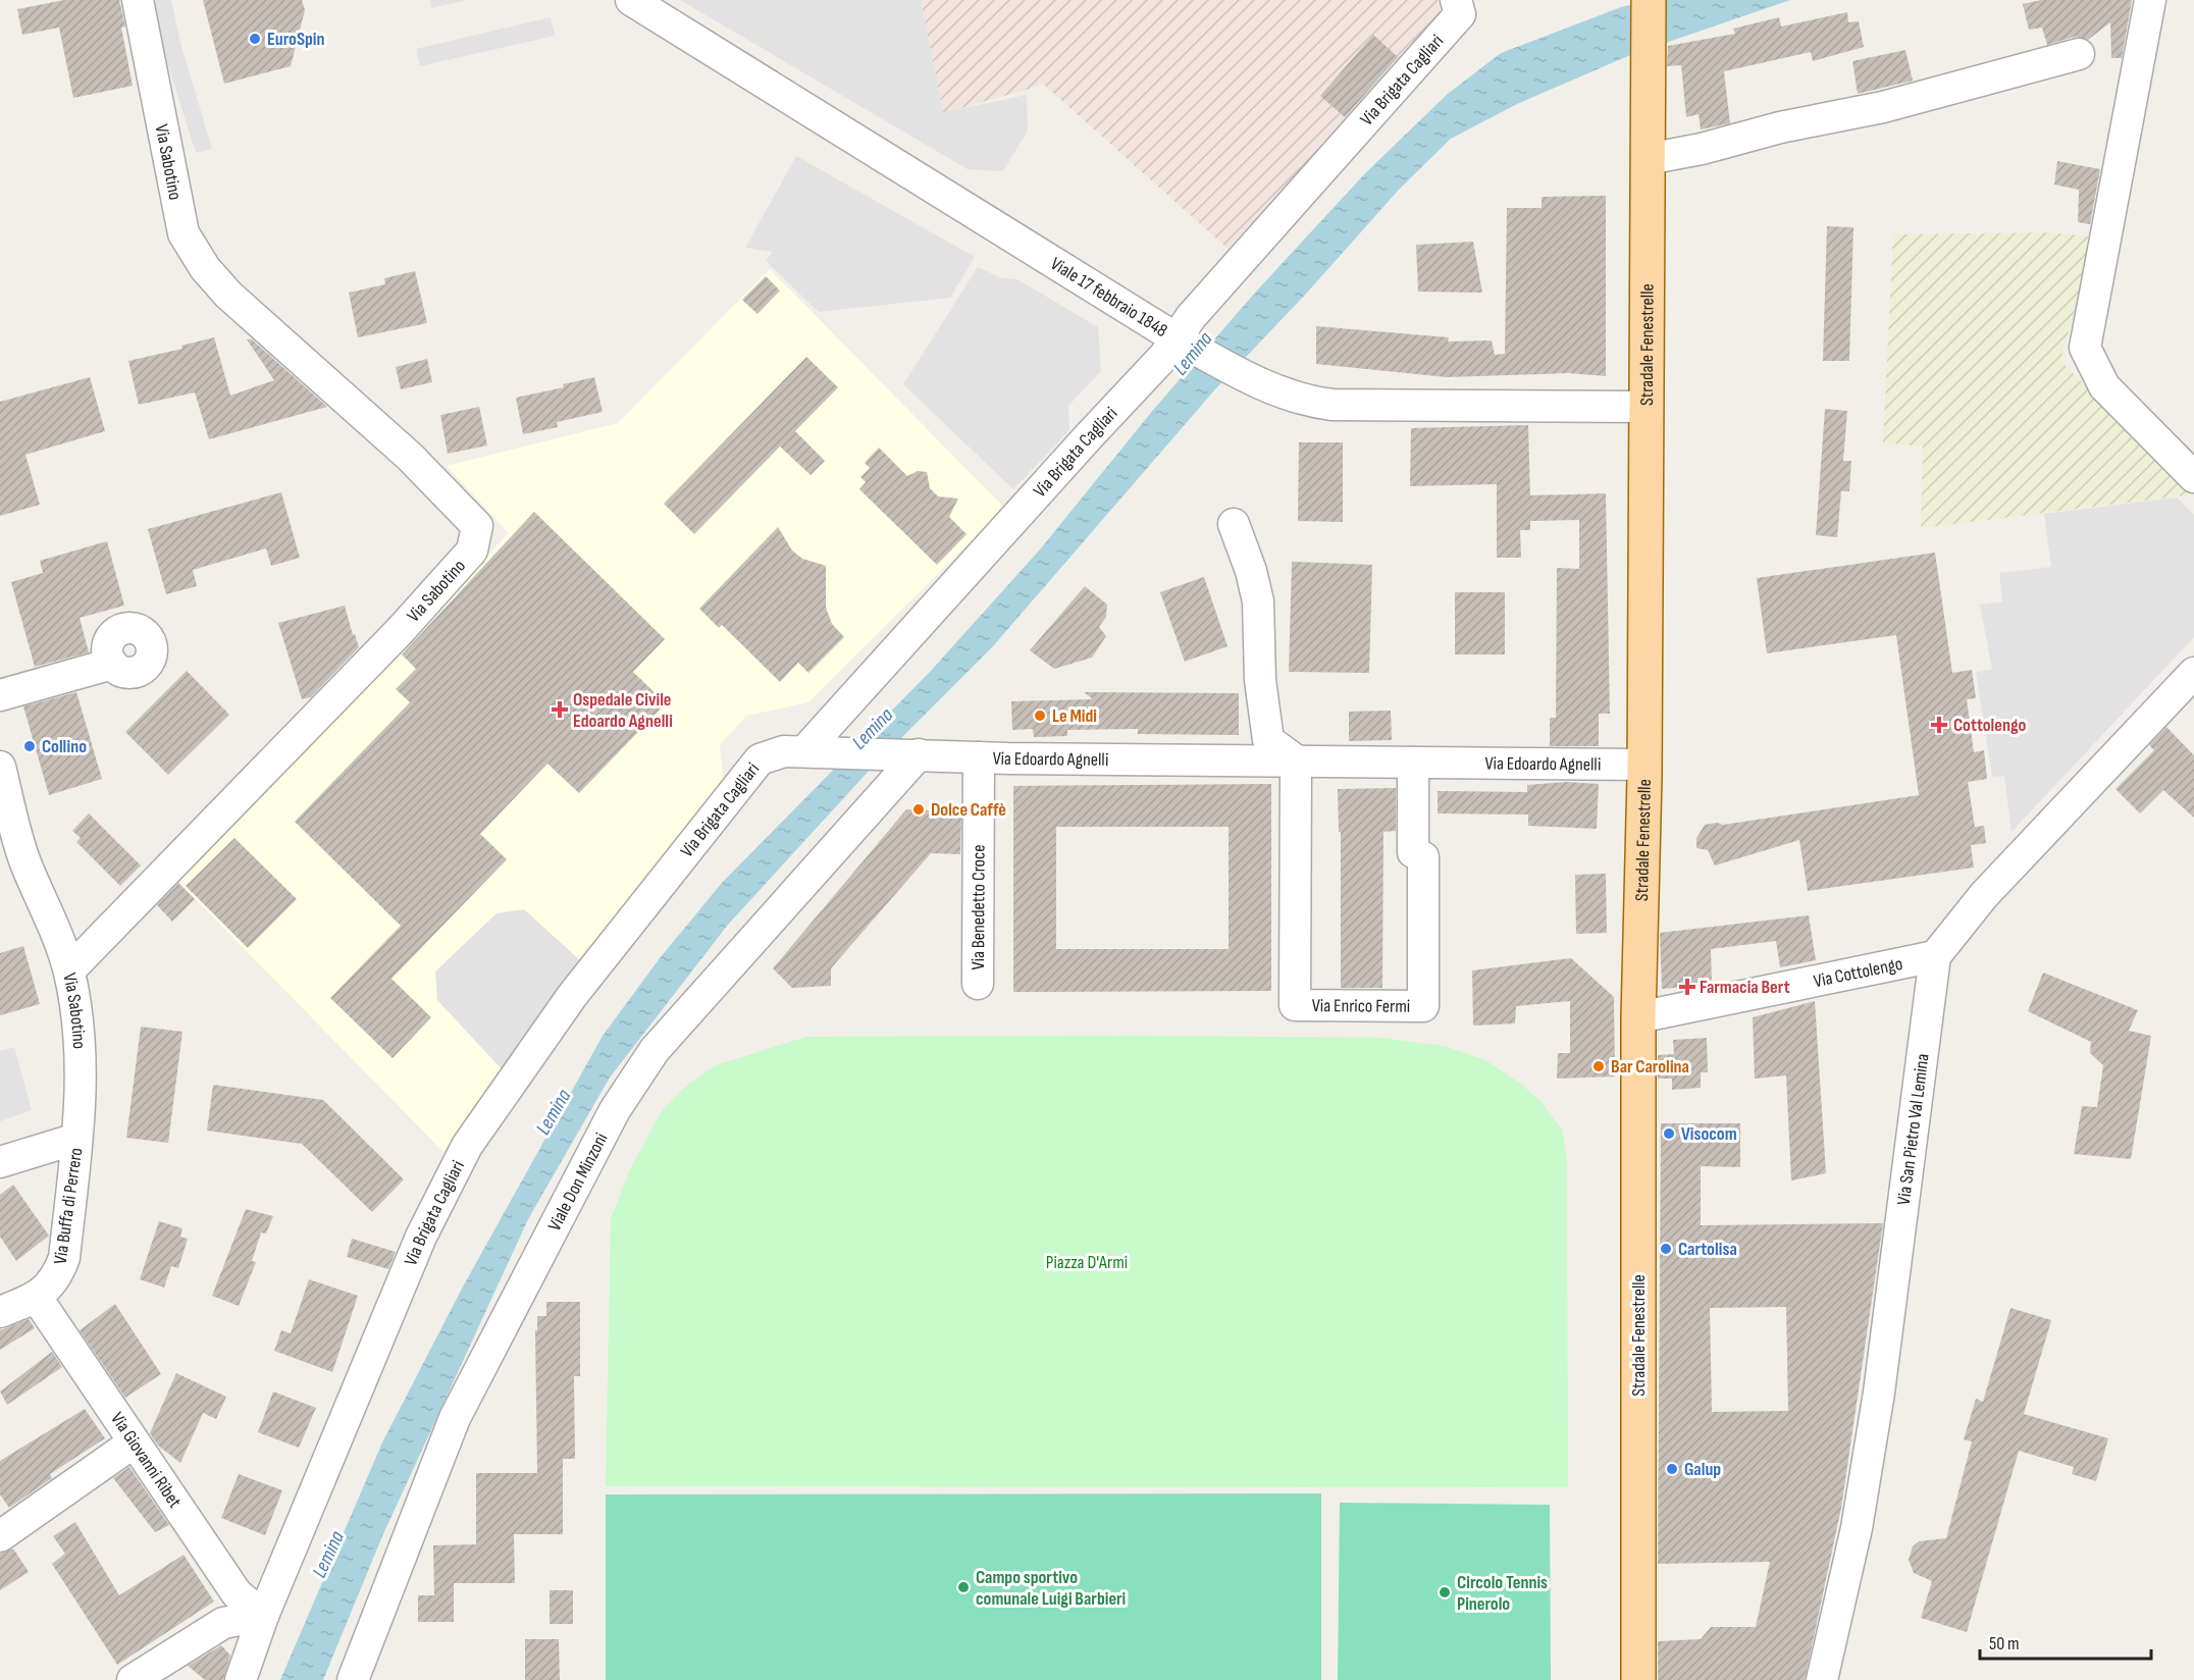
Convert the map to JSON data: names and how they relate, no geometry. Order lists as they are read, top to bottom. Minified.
{"streets":{"main road":["Stradale Fenestrelle"],"street":["Via Brigata Cagliari","Via Sabotino","Viale 17 febbraio 1848","Via Edoardo Agnelli","Via Benedetto Croce","Via Cottolengo","Via Enrico Fermi","Via San Pietro Val Lemina","Viale Don Minzoni","Via Buffa di Perrero","Via Giovanni Ribet"]},"crossings":[["Via Brigata Cagliari","Viale 17 febbraio 1848"],["Via Brigata Cagliari","Via Edoardo Agnelli"],["Via Brigata Cagliari","Via Giovanni Ribet"],["Via Sabotino","Via Buffa di Perrero"],["Viale 17 febbraio 1848","Stradale Fenestrelle"],["Stradale Fenestrelle","Via Edoardo Agnelli"],["Stradale Fenestrelle","Via Cottolengo"],["Via Edoardo Agnelli","Via Benedetto Croce"],["Via Edoardo Agnelli","Via Enrico Fermi"],["Via Edoardo Agnelli","Viale Don Minzoni"],["Via Cottolengo","Via San Pietro Val Lemina"],["Via Buffa di Perrero","Via Giovanni Ribet"]],"water":["Lemina"],"parks":["Piazza D'Armi"],"places":{"other":["EuroSpin","Le Midi","Collino","Dolce Caffè","Bar Carolina","Visocom","Cartolisa","Galup","Campo sportivo comunale Luigi Barbieri","Circolo Tennis Pinerolo"],"health":["Ospedale Civile Edoardo Agnelli","Cottolengo","Farmacia Bert"]},"scale_bar":"50 m"}
